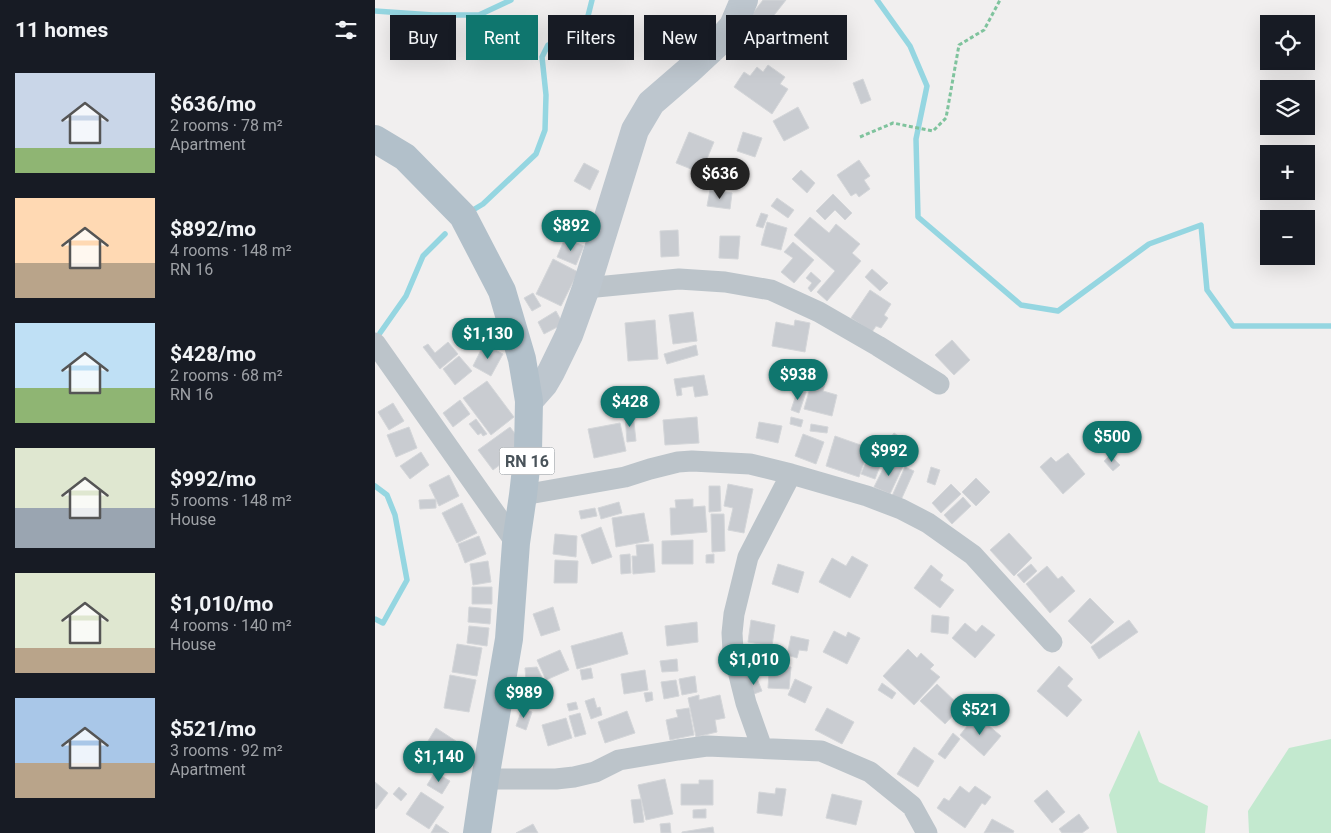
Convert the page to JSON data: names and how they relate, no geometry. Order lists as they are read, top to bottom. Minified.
{"streets":{"main road":["RN 16"]},"page":{"heading":"11 homes","map_buttons":["+","−"],"chip":["Buy","Rent","Filters","New","Apartment"],"list":[{"name":"$636/mo","note":"2 rooms · 78 m² · Apartment"},{"name":"$892/mo","note":"4 rooms · 148 m² · RN 16"},{"name":"$428/mo","note":"2 rooms · 68 m² · RN 16"},{"name":"$992/mo","note":"5 rooms · 148 m² · House"},{"name":"$1,010/mo","note":"4 rooms · 140 m² · House"},{"name":"$521/mo","note":"3 rooms · 92 m² · Apartment"}],"price":["$636","$892","$1,130","$938","$428","$500","$992","$1,010","$989","$521","$1,140"]}}
